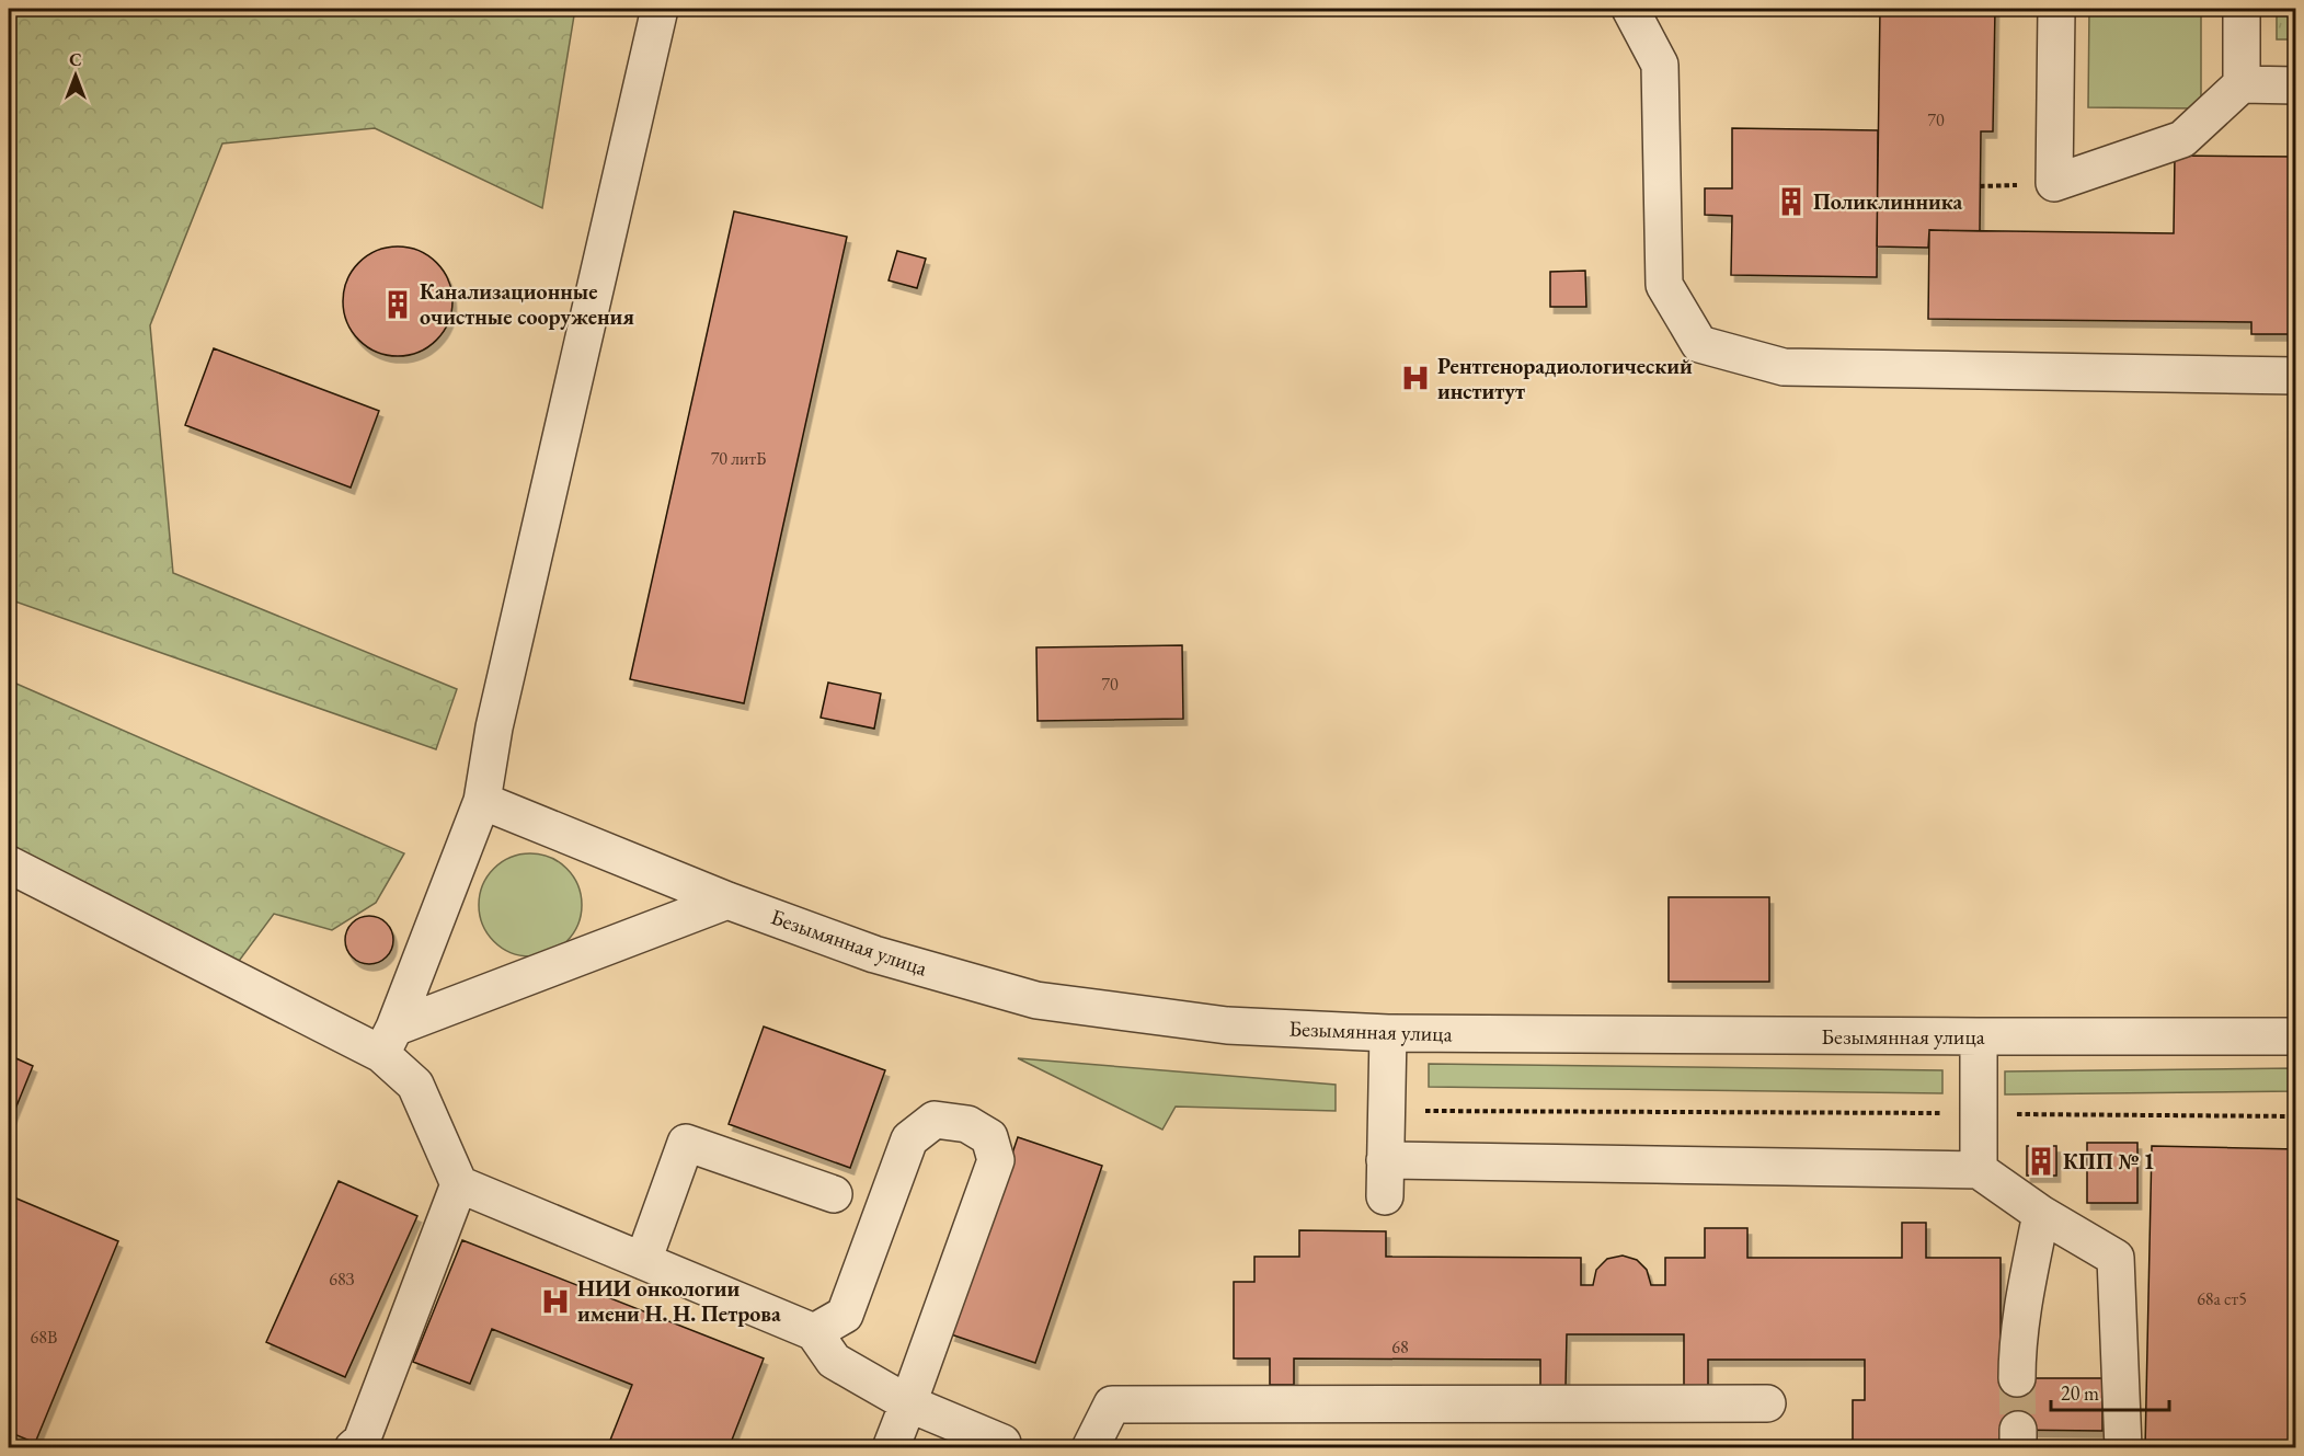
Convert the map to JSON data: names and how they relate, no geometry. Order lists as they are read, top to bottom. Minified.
{"streets":{"street":["Безымянная улица"]},"places":{"building":["Поликлинника","Канализационные очистные сооружения","КПП № 1"],"hospital":["Рентгенорадиологический институт","НИИ онкологии имени Н. Н. Петрова"]},"house_numbers":["70","70 литБ","70","68З","68а ст5","68В","68"],"scale_bar":"20 m","north":"top"}
